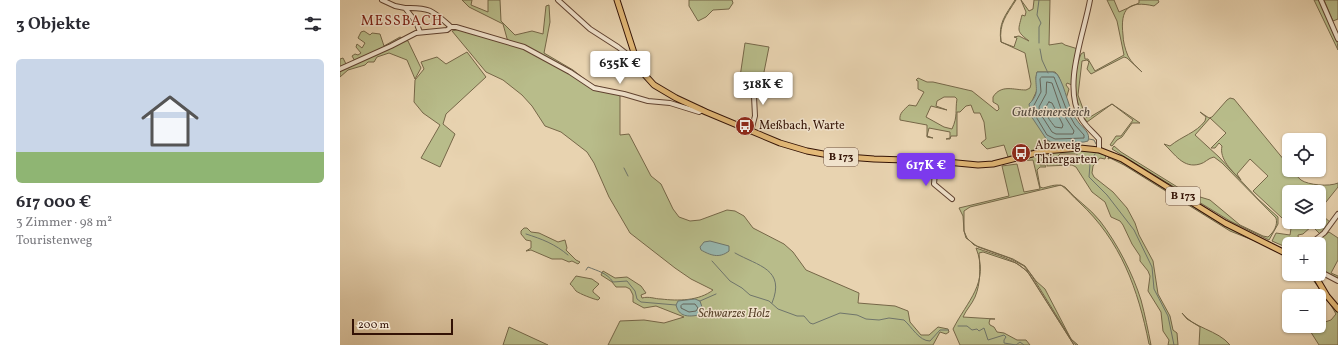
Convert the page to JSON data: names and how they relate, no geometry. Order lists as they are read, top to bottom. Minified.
{"streets":{"main road":["B 173"]},"districts":["MESSBACH"],"water":["Gutheinersteich"],"parks":["Schwarzes Holz"],"places":{"bus stop":["Meßbach, Warte","Abzweig Thiergarten"]},"scale_bar":"200 m","page":{"heading":"3 Objekte","list":[{"name":"617 000 €","note":"3 Zimmer · 98 m² · Touristenweg"}],"price":["635K €","318K €","617K €"],"map_buttons":["+","−"],"scale":"200 m"}}
